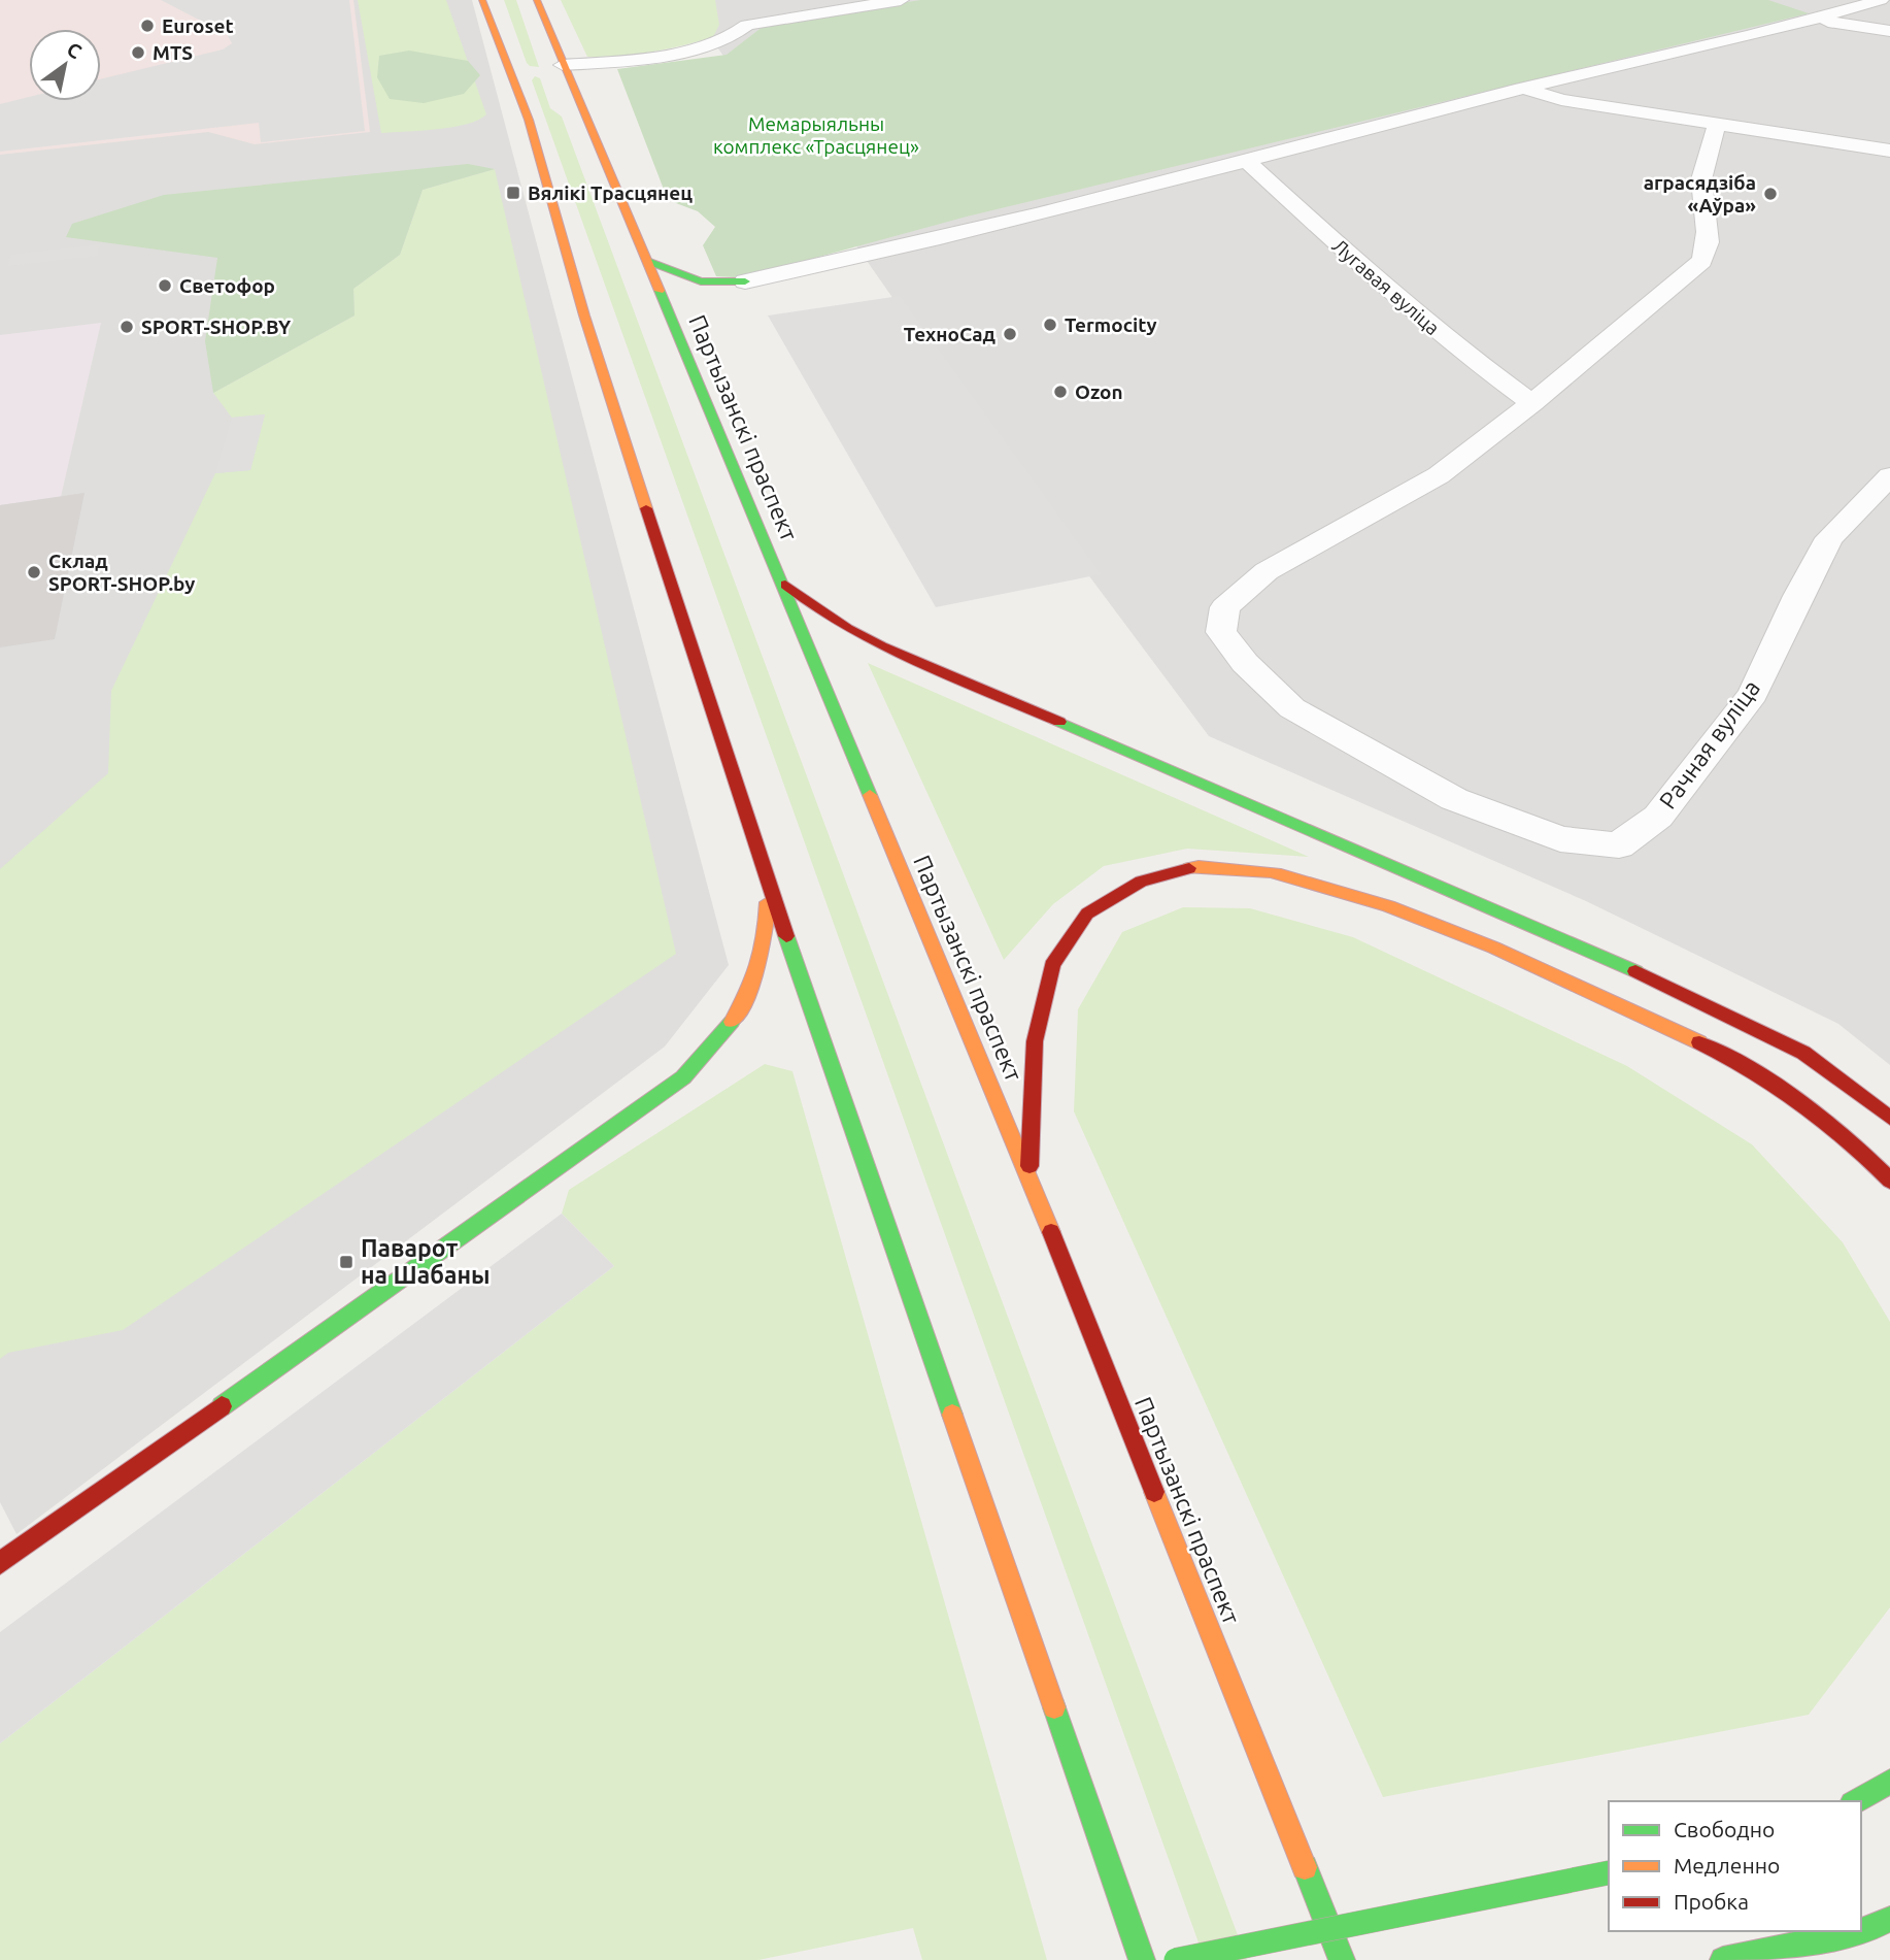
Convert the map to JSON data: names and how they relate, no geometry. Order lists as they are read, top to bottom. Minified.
{"streets":{"highway":["Партызанскі праспект"],"street":["Лугавая вуліца","Рачная вуліца"]},"crossings":[["Лугавая вуліца","Рачная вуліца"]],"parks":["Мемарыяльны комплекс «Трасцянец»"],"places":{"other":["Euroset","MTS","аграсядзіба «Аўра»","Светофор","Termocity","SPORT-SHOP.BY","ТехноСад","Ozon","Склад SPORT-SHOP.by"],"transit":["Вялікі Трасцянец","Паварот на Шабаны"]},"legend":["Свободно","Медленно","Пробка"],"north":"top right"}
